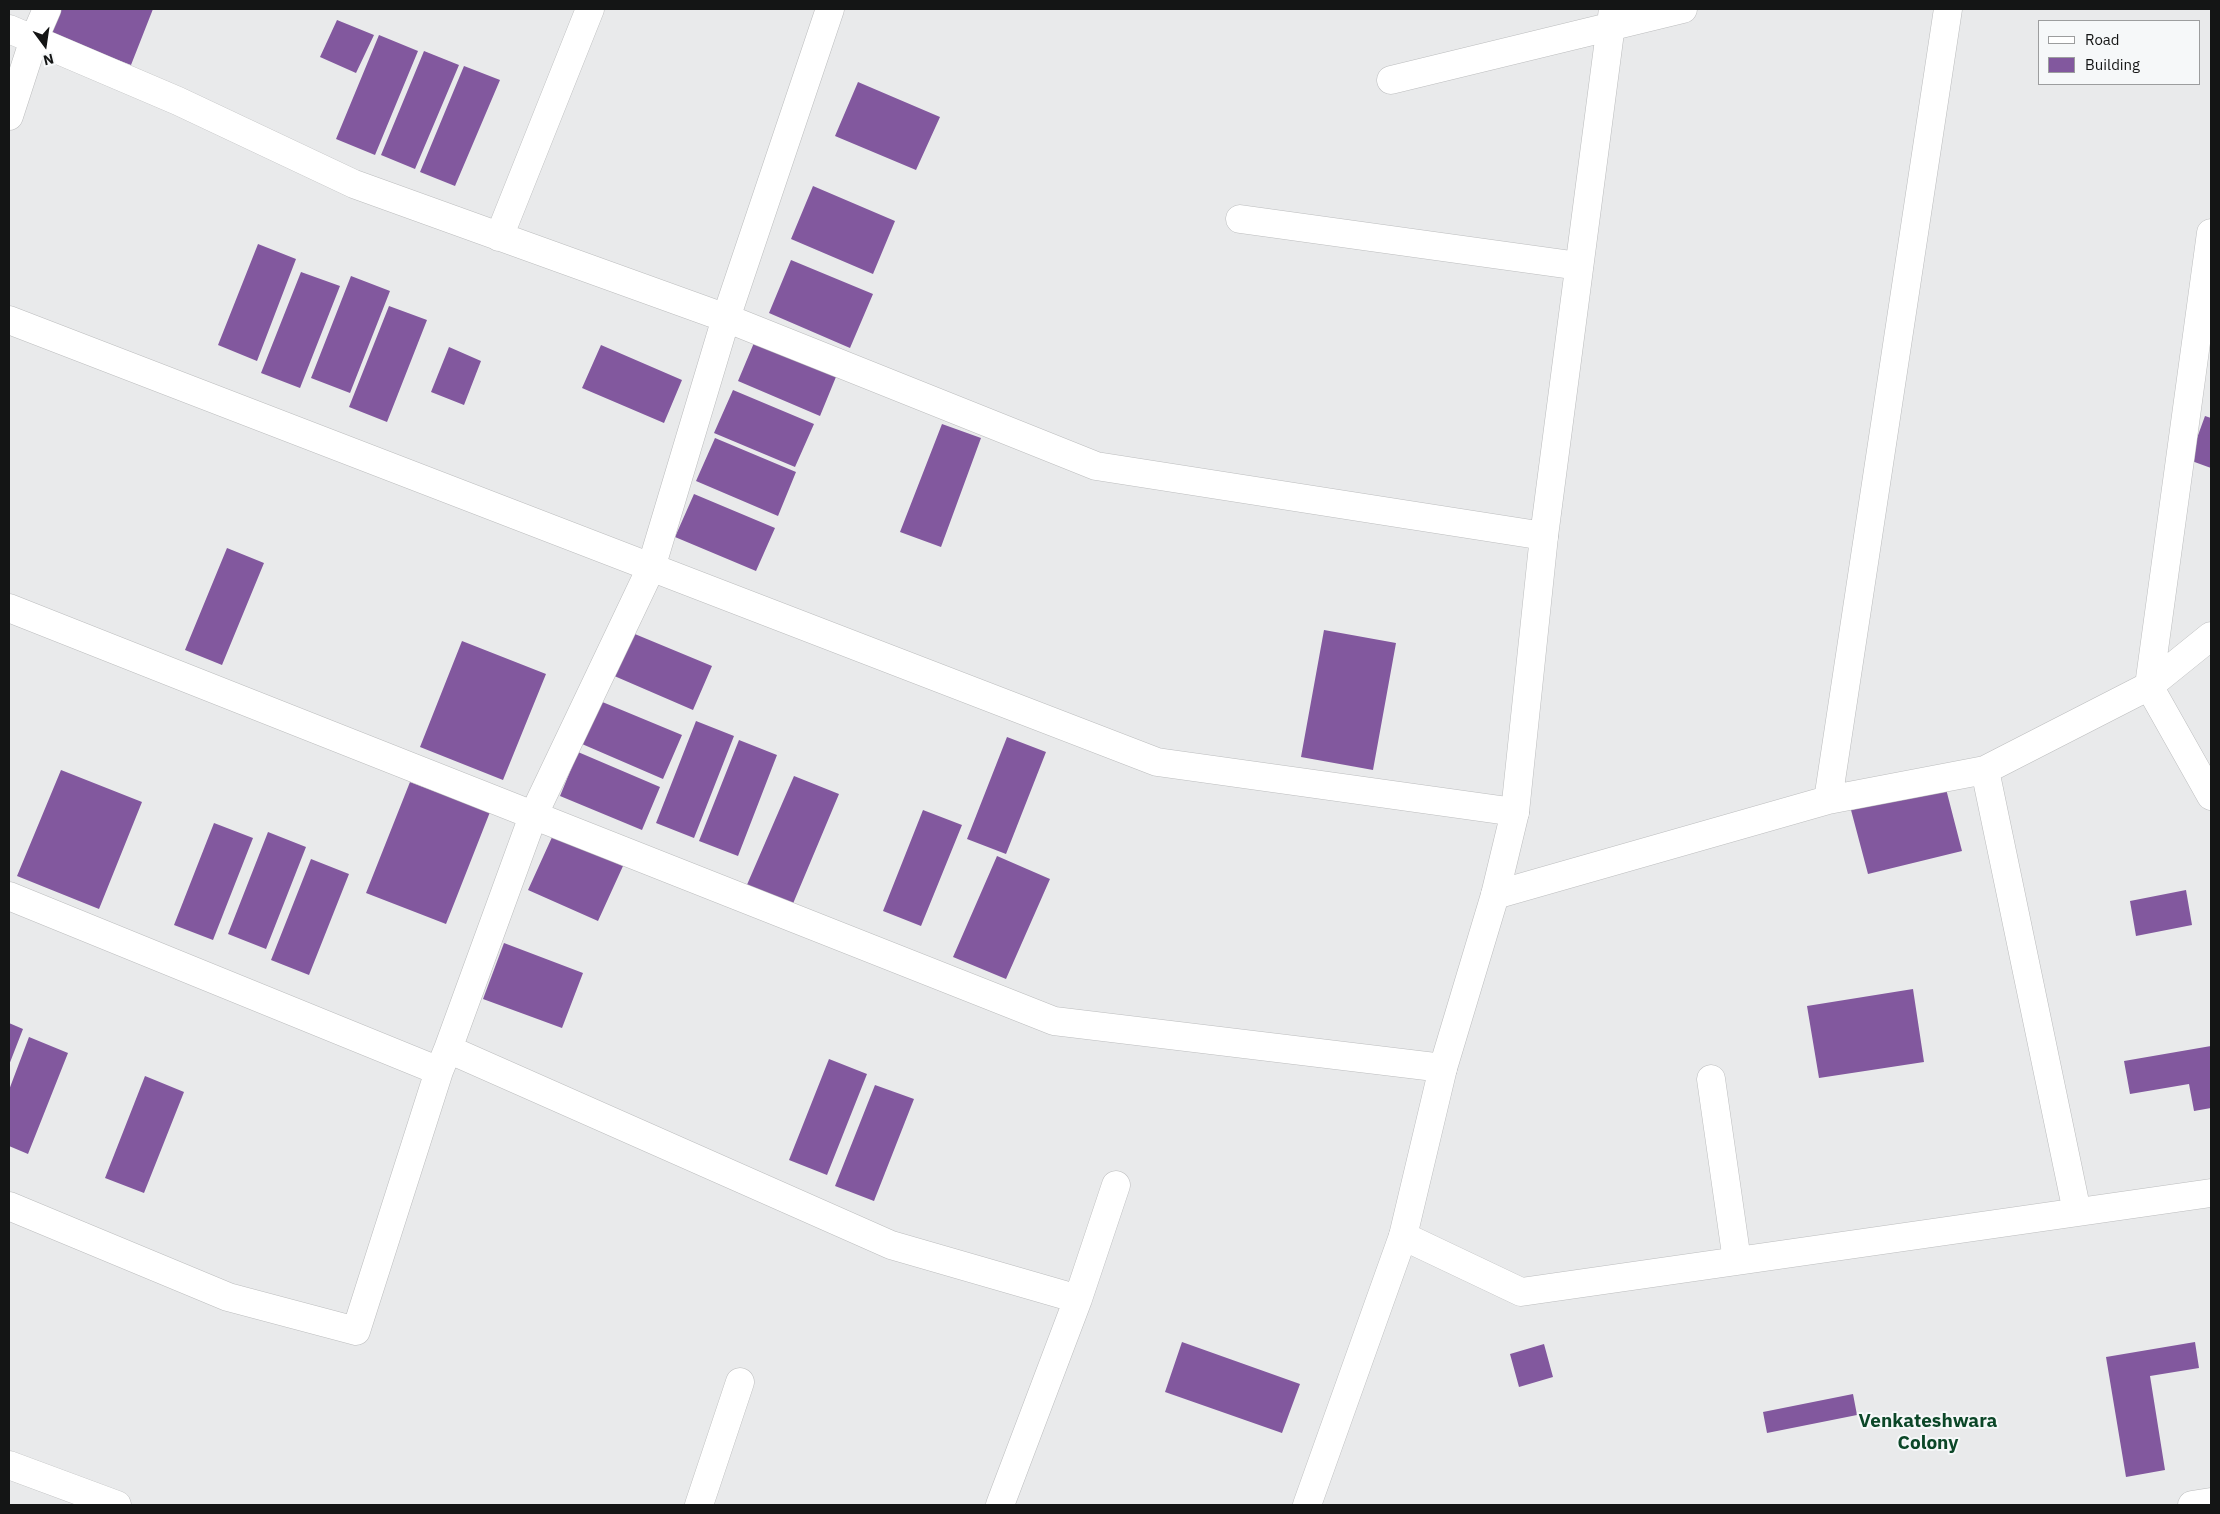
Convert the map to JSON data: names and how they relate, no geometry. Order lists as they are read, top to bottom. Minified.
{"districts":["Venkateshwara Colony"],"legend":["Road","Building"],"north":"bottom"}
